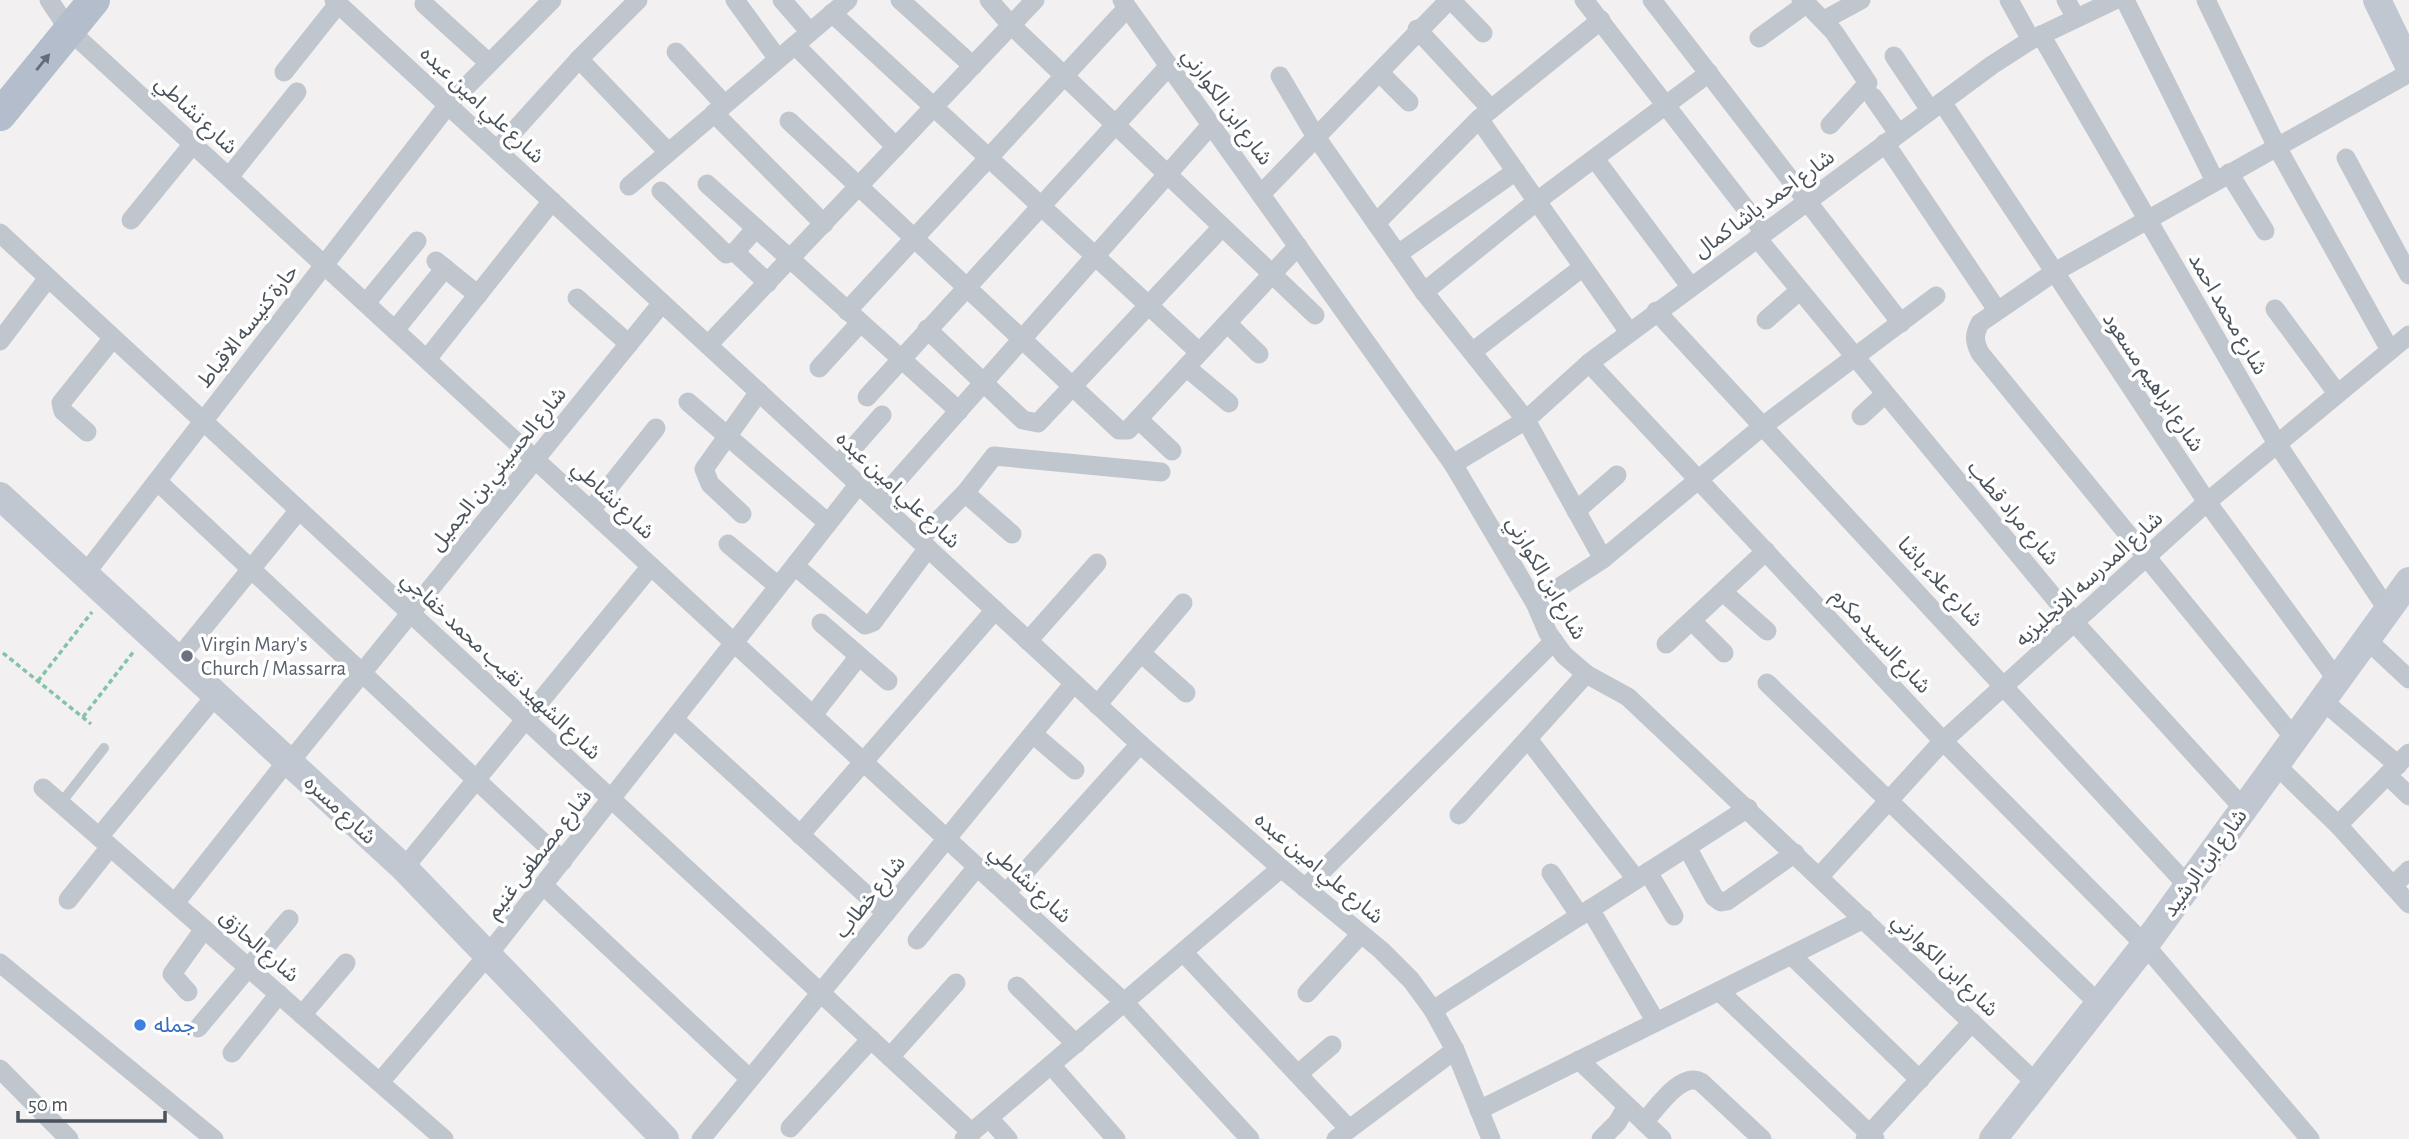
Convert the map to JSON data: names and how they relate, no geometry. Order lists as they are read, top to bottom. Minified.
{"streets":{"street":["شارع علي امين عبده","شارع ابن الكوارني","شارع نشاطي","شارع احمد باشا كمال","شارع محمد احمد","حارة كنيسه الاقباط","شارع ابراهيم مسعود","شارع الحسيني بن الجميل","شارع مراد قطب","شارع المدرسه الانجليزيه","شارع علاء باشا","شارع السيد مكرم","شارع الشهيد نقيب محمد خفاجي","شارع مسره","شارع مصطفى غنيم","شارع ابن الرشيد","شارع خطاب","شارع الحازق"]},"crossings":[["شارع علي امين عبده","حارة كنيسه الاقباط"],["شارع علي امين عبده","شارع الحسيني بن الجميل"],["شارع علي امين عبده","شارع مصطفى غنيم"],["شارع علي امين عبده","شارع خطاب"],["شارع ابن الكوارني","شارع احمد باشا كمال"],["شارع ابن الكوارني","شارع المدرسه الانجليزيه"],["شارع ابن الكوارني","شارع ابن الرشيد"],["شارع نشاطي","حارة كنيسه الاقباط"],["شارع نشاطي","شارع الحسيني بن الجميل"],["شارع نشاطي","شارع مصطفى غنيم"],["شارع نشاطي","شارع خطاب"],["شارع احمد باشا كمال","شارع محمد احمد"],["شارع احمد باشا كمال","شارع ابراهيم مسعود"],["شارع احمد باشا كمال","شارع مراد قطب"],["شارع احمد باشا كمال","شارع علاء باشا"],["شارع احمد باشا كمال","شارع السيد مكرم"],["شارع محمد احمد","شارع المدرسه الانجليزيه"],["شارع محمد احمد","شارع ابن الرشيد"],["حارة كنيسه الاقباط","شارع الشهيد نقيب محمد خفاجي"],["حارة كنيسه الاقباط","شارع مسره"],["شارع ابراهيم مسعود","شارع المدرسه الانجليزيه"],["شارع ابراهيم مسعود","شارع ابن الرشيد"],["شارع الحسيني بن الجميل","شارع الشهيد نقيب محمد خفاجي"],["شارع الحسيني بن الجميل","شارع مسره"],["شارع الحسيني بن الجميل","شارع الحازق"],["شارع مراد قطب","شارع المدرسه الانجليزيه"],["شارع مراد قطب","شارع ابن الرشيد"],["شارع المدرسه الانجليزيه","شارع علاء باشا"],["شارع المدرسه الانجليزيه","شارع السيد مكرم"],["شارع علاء باشا","شارع ابن الرشيد"],["شارع السيد مكرم","شارع ابن الرشيد"],["شارع الشهيد نقيب محمد خفاجي","شارع مصطفى غنيم"],["شارع الشهيد نقيب محمد خفاجي","شارع خطاب"],["شارع مسره","شارع مصطفى غنيم"],["شارع مصطفى غنيم","شارع الحازق"]],"places":["Virgin Mary's Church / Massarra","جمله"],"scale_bar":"50 m"}
